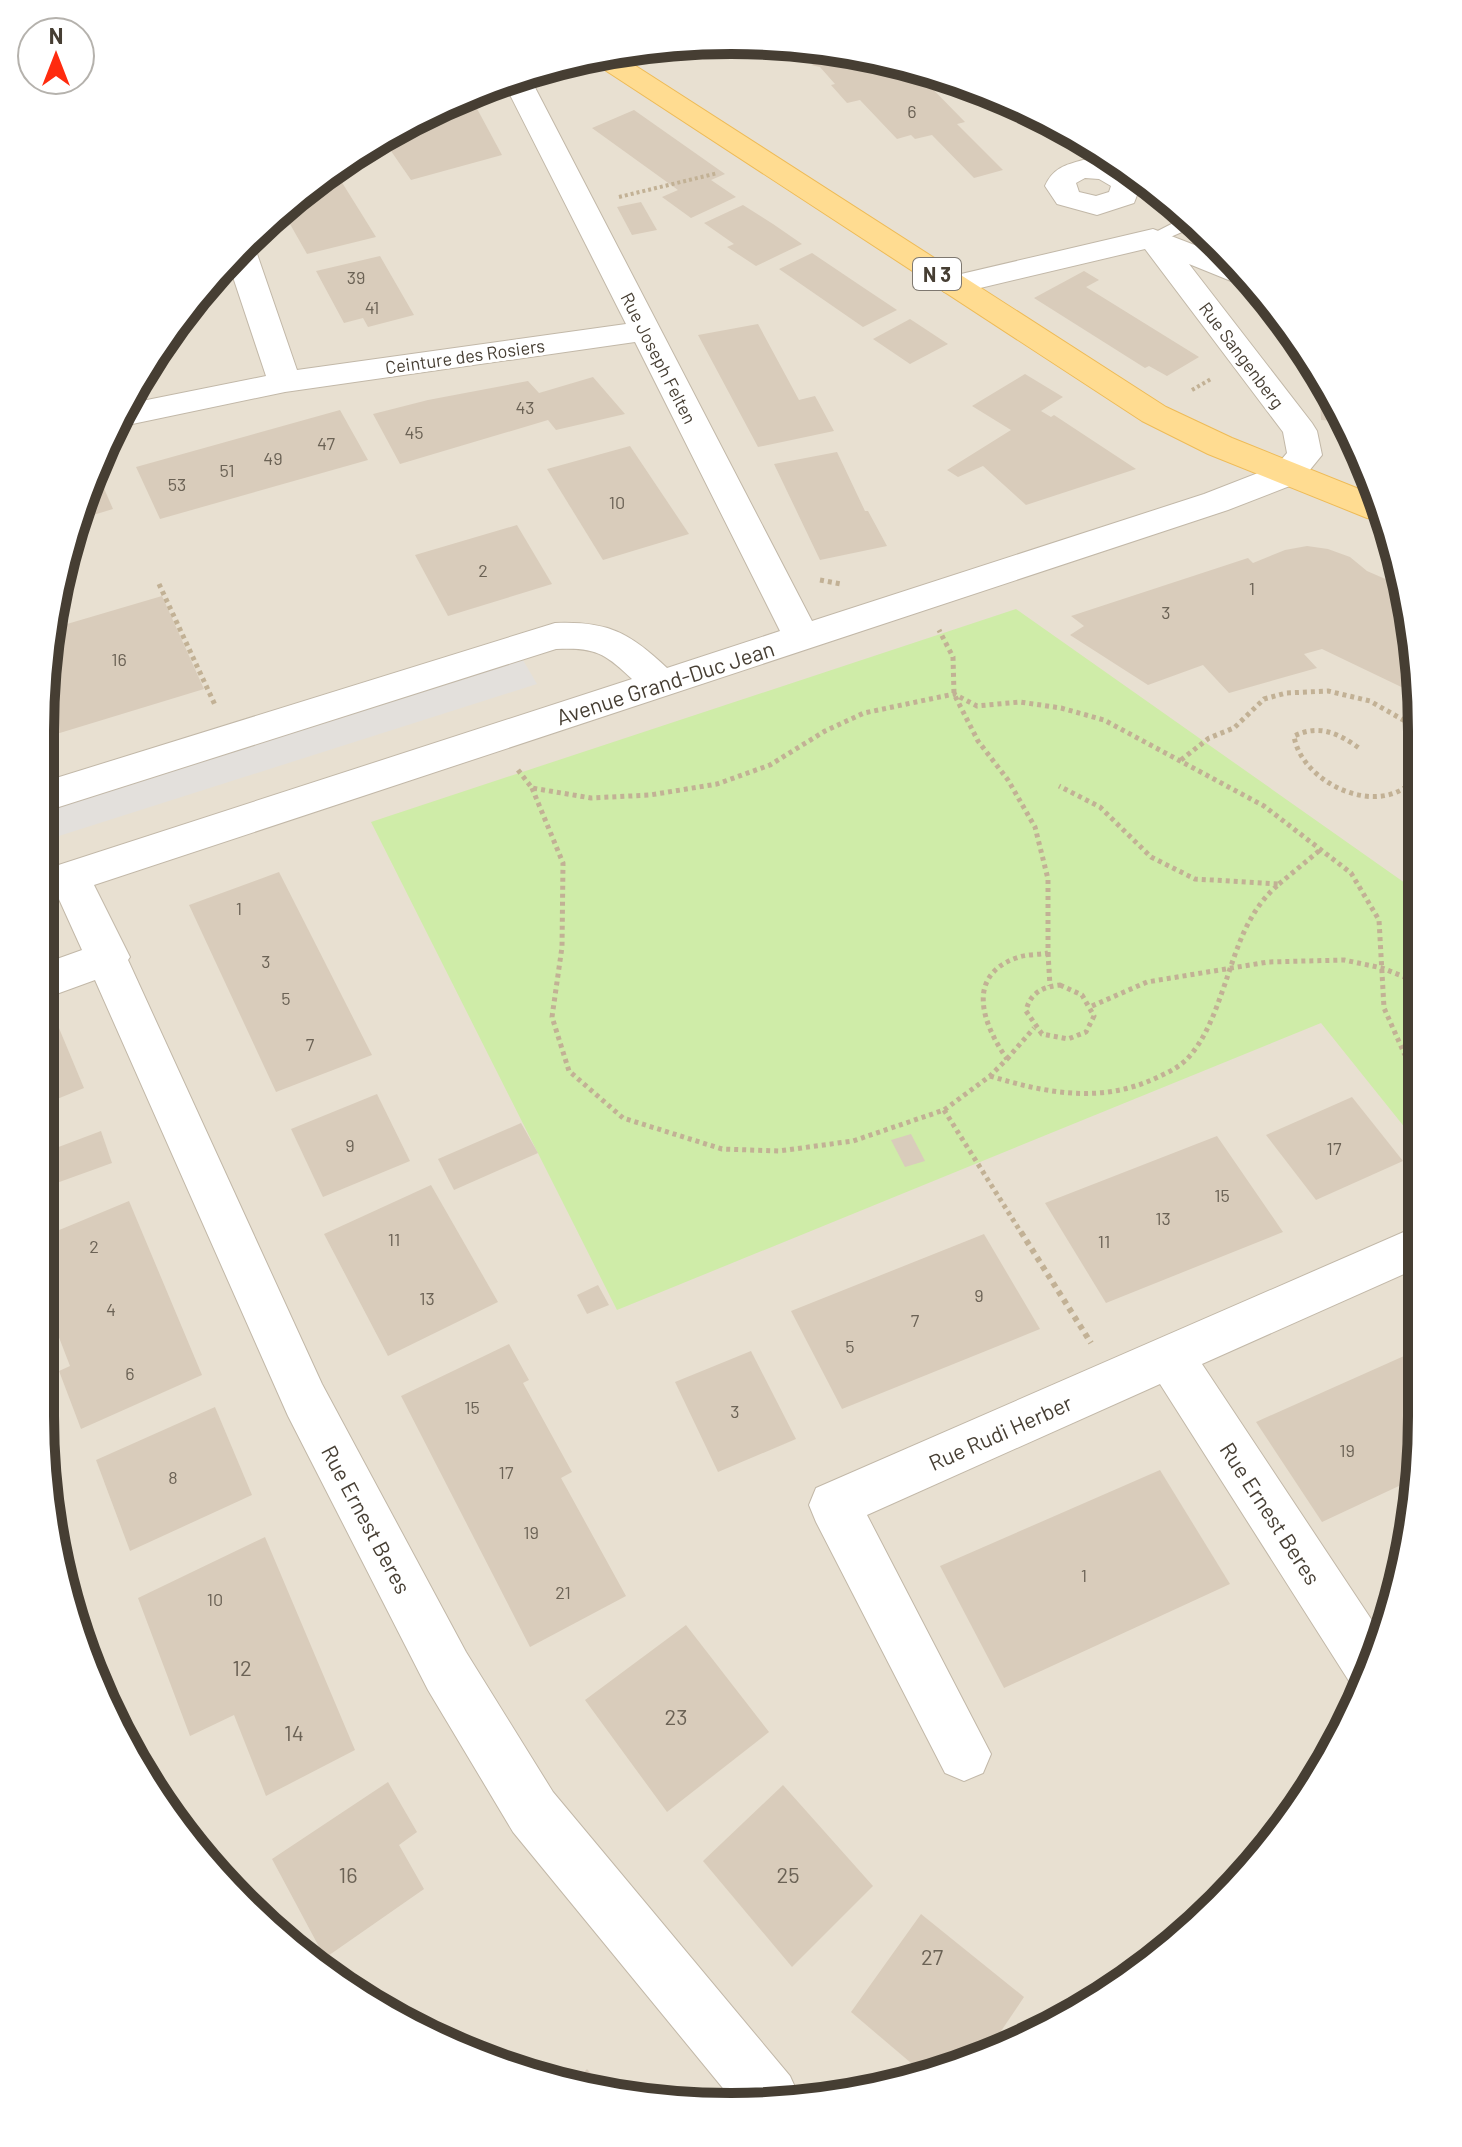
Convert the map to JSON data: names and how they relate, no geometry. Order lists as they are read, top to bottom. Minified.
{"streets":{"main road":["N 3"],"street":["Rue Sangenberg","Ceinture des Rosiers","Rue Joseph Felten","Avenue Grand-Duc Jean","Rue Rudi Herber","Rue Ernest Beres"]},"crossings":[["N 3","Rue Sangenberg"],["N 3","Avenue Grand-Duc Jean"],["Rue Sangenberg","Avenue Grand-Duc Jean"],["Ceinture des Rosiers","Rue Joseph Felten"],["Rue Joseph Felten","Avenue Grand-Duc Jean"],["Avenue Grand-Duc Jean","Rue Ernest Beres"],["Rue Rudi Herber","Rue Ernest Beres"]],"house_numbers":["6","39","41","43","45","47","49","51","53","10","2","1","3","16","1","3","5","7","9","17","15","13","11","11","2","9","13","4","7","5","6","15","3","19","17","8","19","1","21","10","12","23","14","16","25","27"],"north":"top"}
